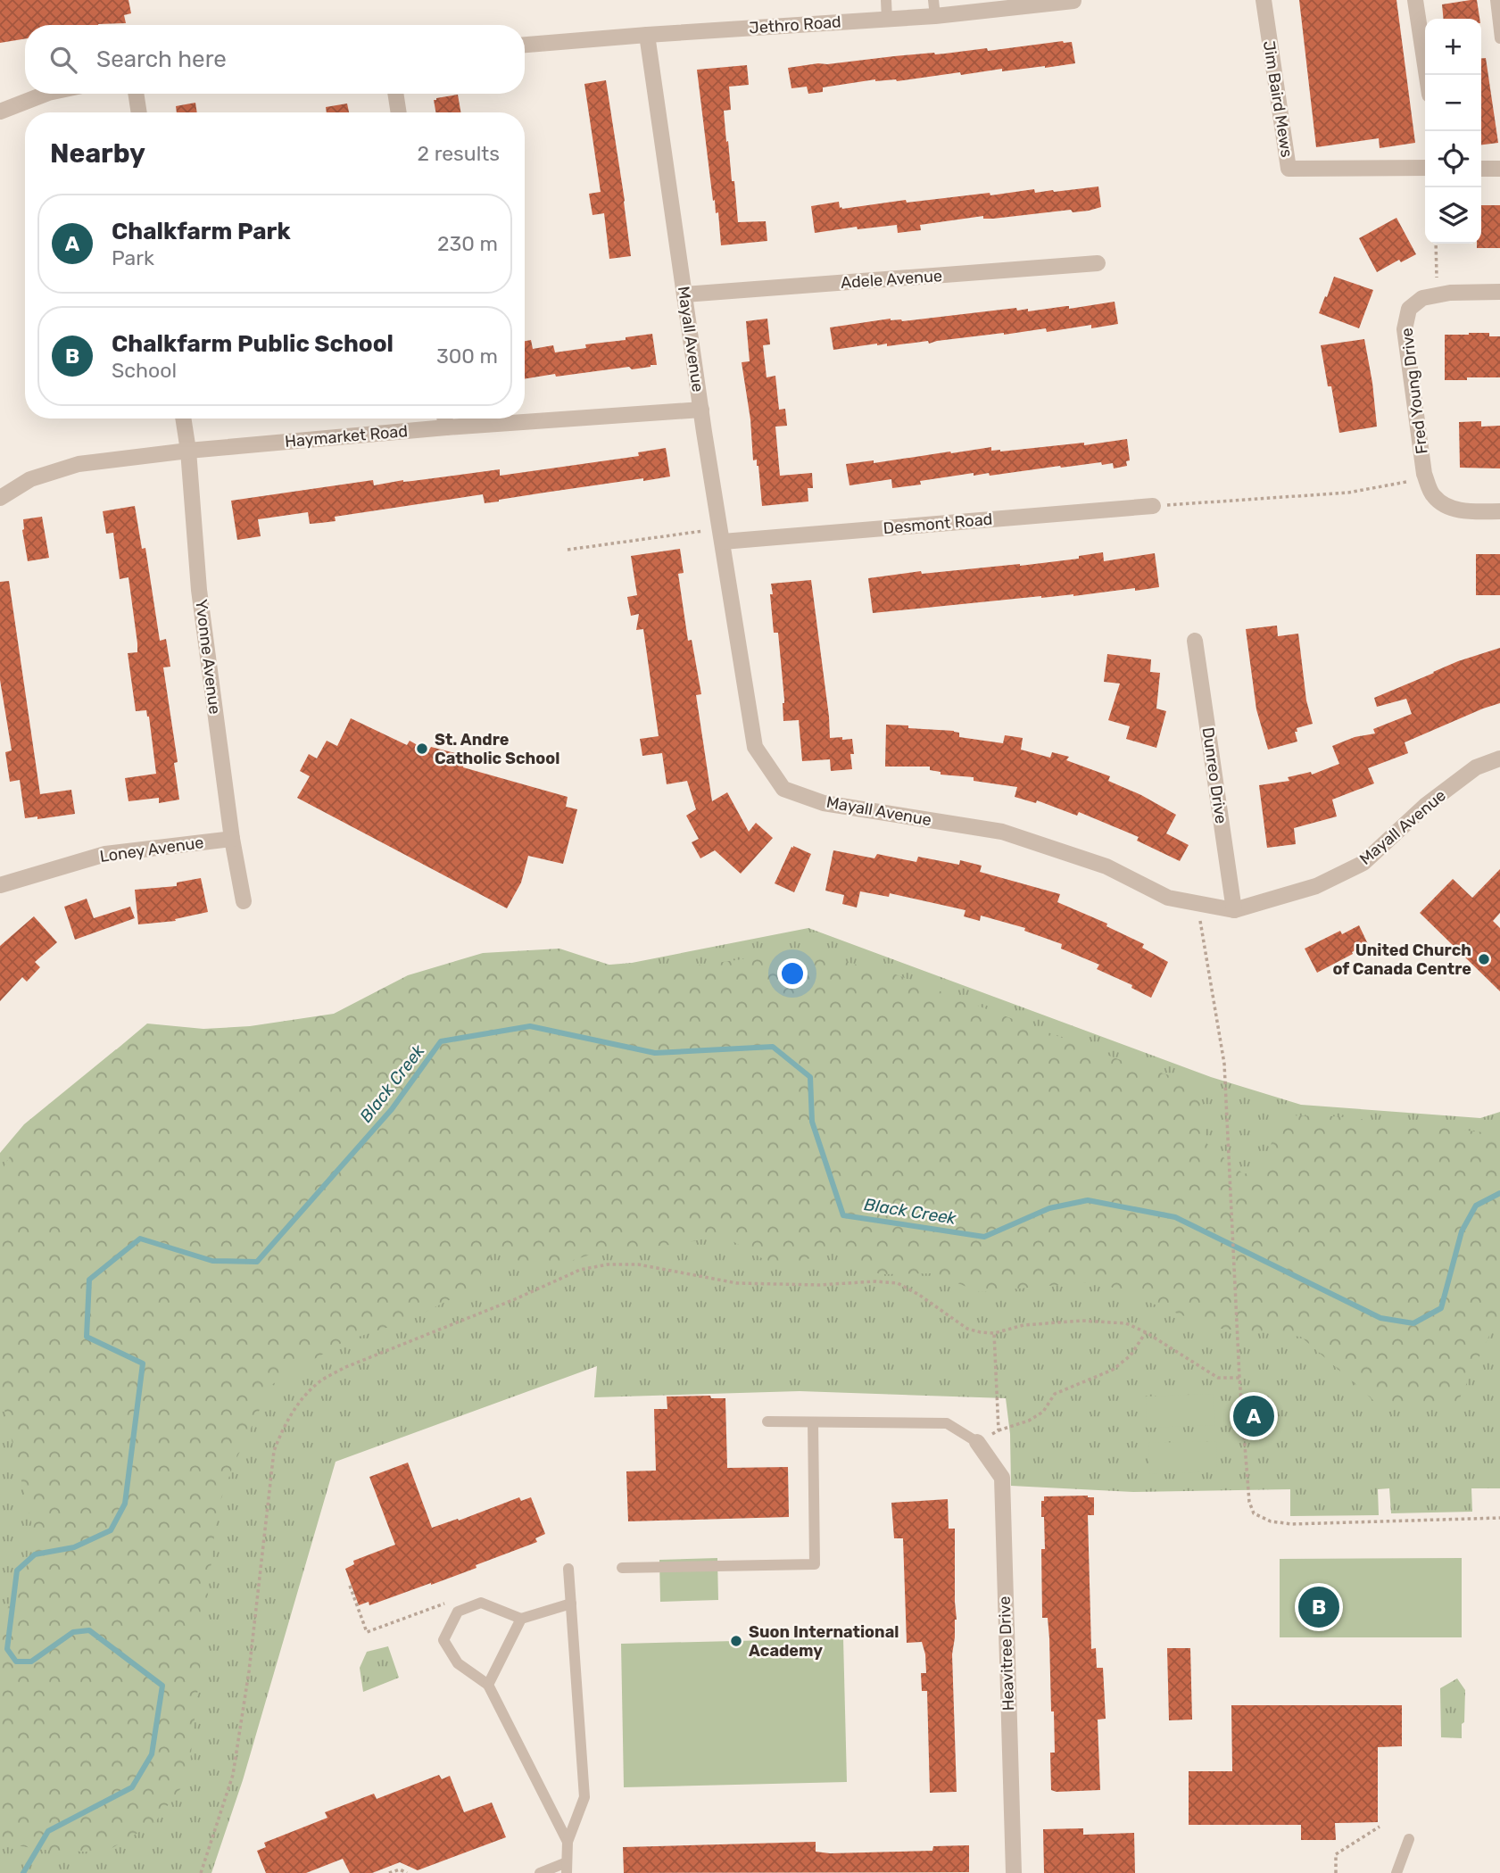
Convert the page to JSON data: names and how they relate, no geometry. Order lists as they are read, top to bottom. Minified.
{"streets":{"street":["Jethro Road","Jim Baird Mews","Adele Avenue","Mayall Avenue","Fred Young Drive","Haymarket Road","Desmont Road","Yvonne Avenue","Dunreo Drive","Loney Avenue","Heavitree Drive"]},"crossings":[["Jethro Road","Mayall Avenue"],["Adele Avenue","Mayall Avenue"],["Mayall Avenue","Haymarket Road"],["Mayall Avenue","Desmont Road"],["Mayall Avenue","Dunreo Drive"],["Haymarket Road","Yvonne Avenue"],["Yvonne Avenue","Loney Avenue"]],"water":["Black Creek"],"places":["St. Andre Catholic School","United Church of Canada Centre","Suon International Academy"],"page":{"map_buttons":["+","−"],"search":"Search here","heading":["Nearby","2 results"],"list":[{"mark":"A","name":"Chalkfarm Park","note":"Park","value":"230 m"},{"mark":"B","name":"Chalkfarm Public School","note":"School","value":"300 m"}],"pins":["A","B"]}}
